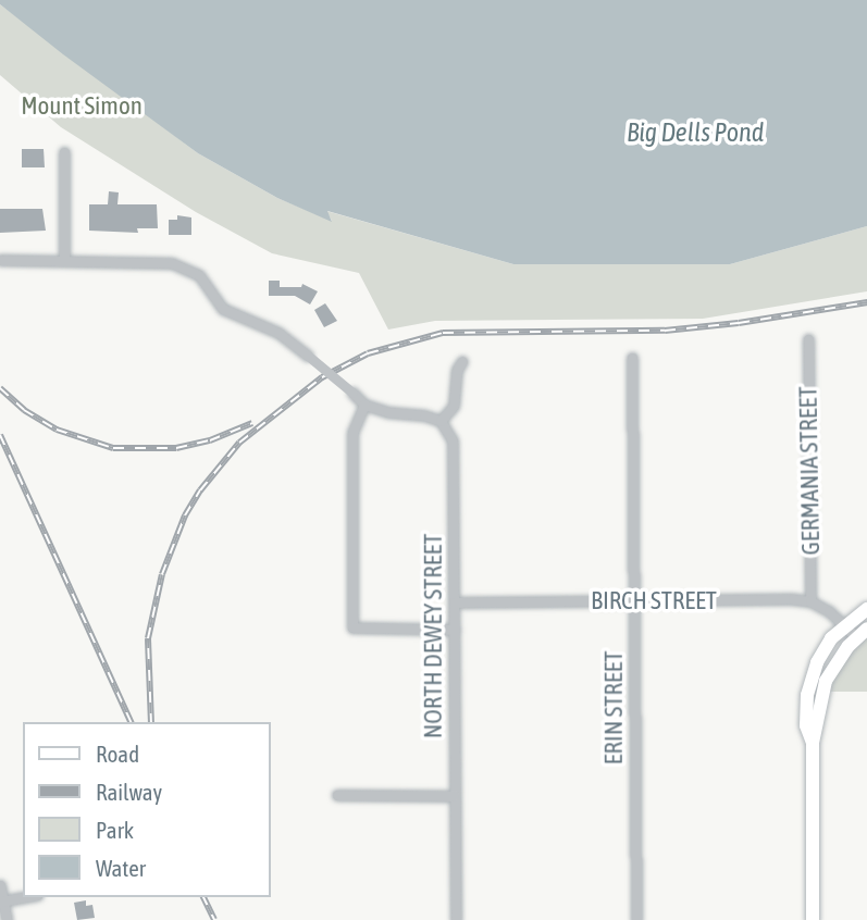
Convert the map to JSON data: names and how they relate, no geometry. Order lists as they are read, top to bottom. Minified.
{"streets":{"street":["GERMANIA STREET","BIRCH STREET","NORTH DEWEY STREET","ERIN STREET"]},"crossings":[["GERMANIA STREET","BIRCH STREET"],["BIRCH STREET","NORTH DEWEY STREET"],["BIRCH STREET","ERIN STREET"]],"water":["Big Dells Pond"],"parks":["Mount Simon"],"legend":["Road","Railway","Park","Water"]}
